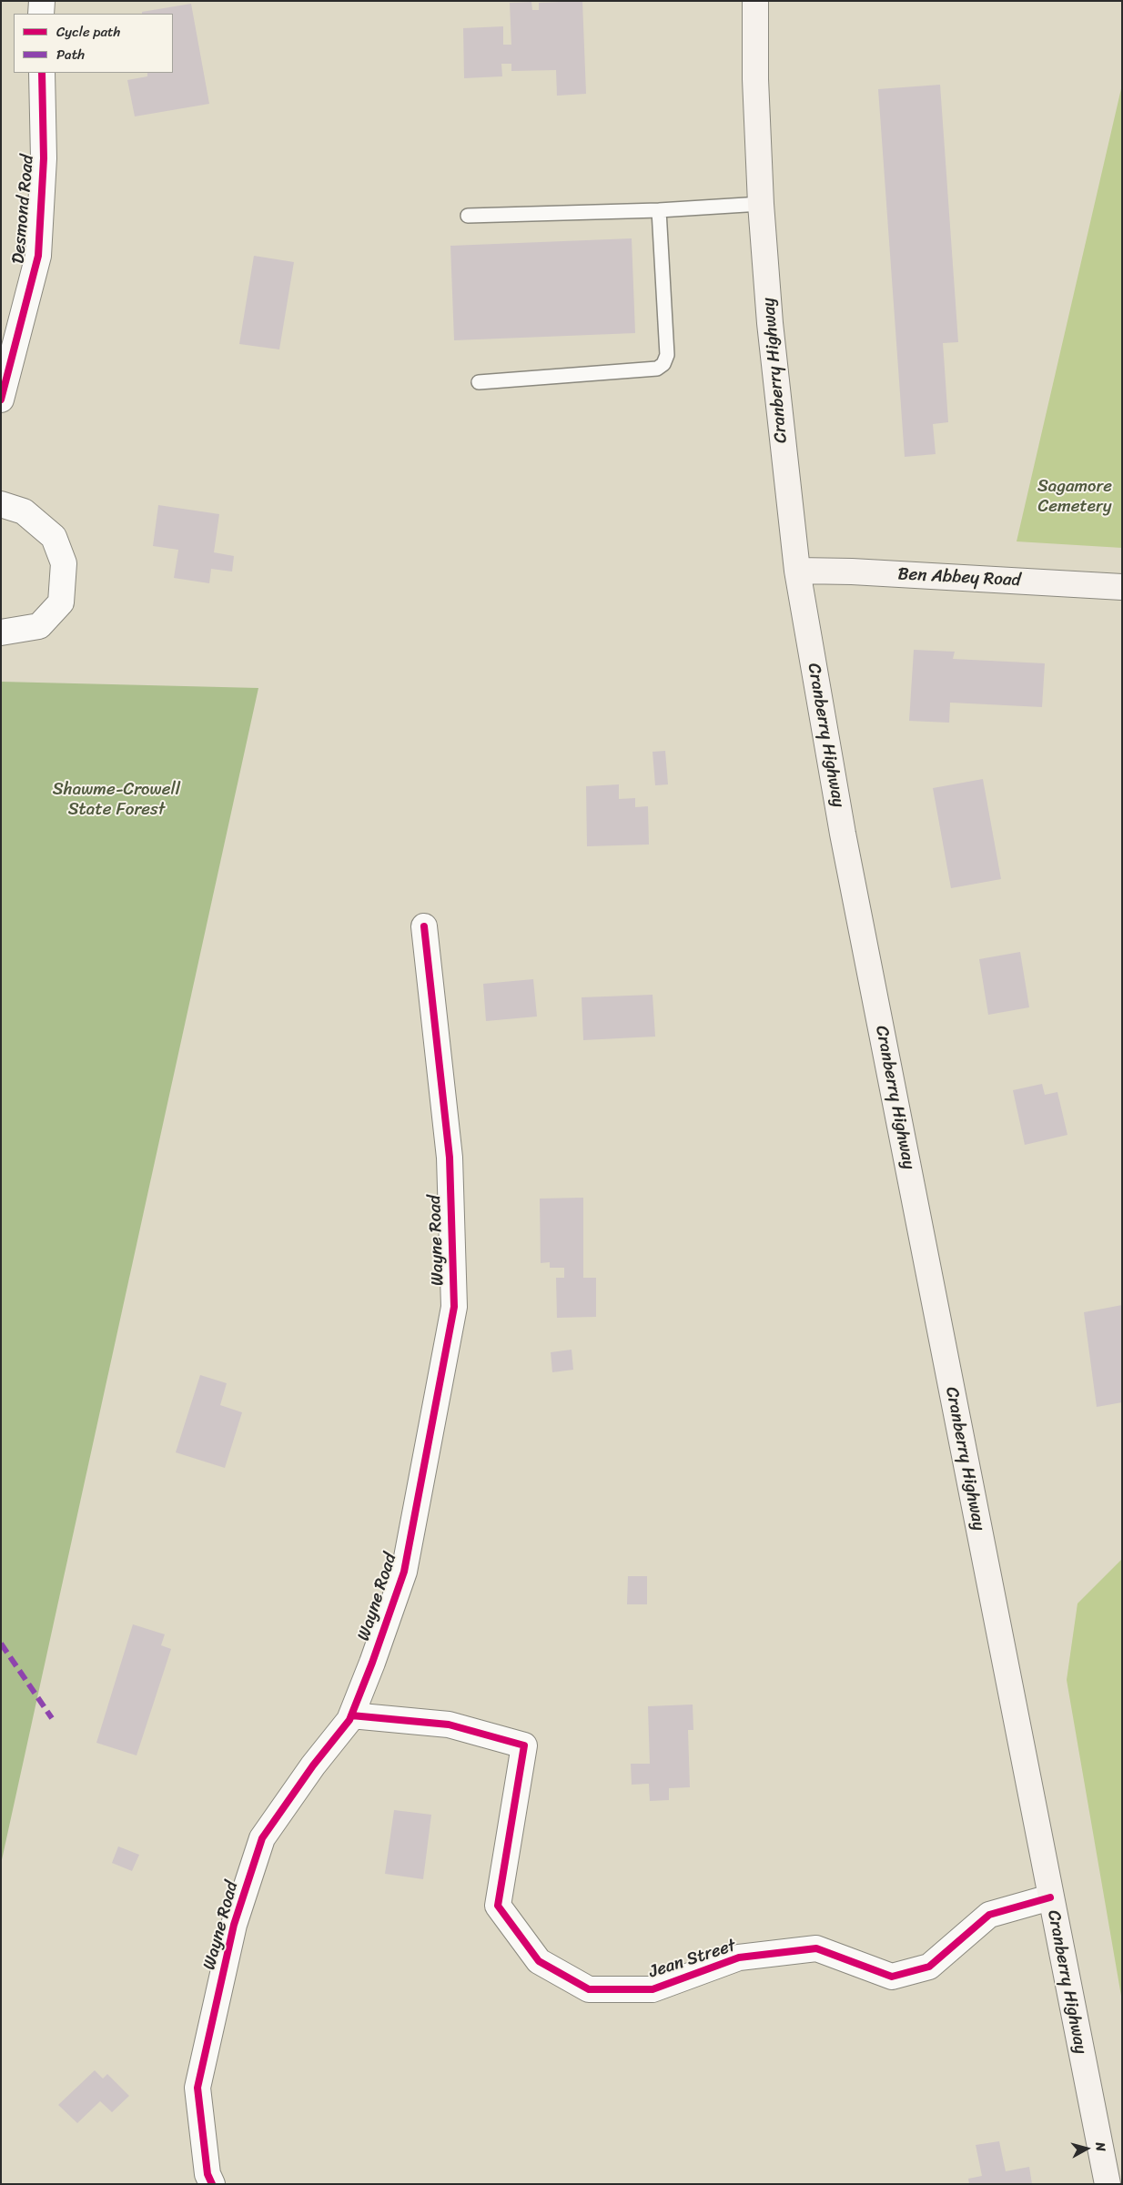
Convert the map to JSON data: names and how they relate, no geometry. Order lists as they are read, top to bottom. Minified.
{"streets":{"main road":["Cranberry Highway","Ben Abbey Road"],"street":["Desmond Road","Wayne Road","Jean Street"]},"crossings":[["Cranberry Highway","Ben Abbey Road"],["Cranberry Highway","Jean Street"],["Wayne Road","Jean Street"]],"parks":["Sagamore Cemetery","Shawme-Crowell State Forest"],"legend":["Cycle path","Path"],"north":"right"}
